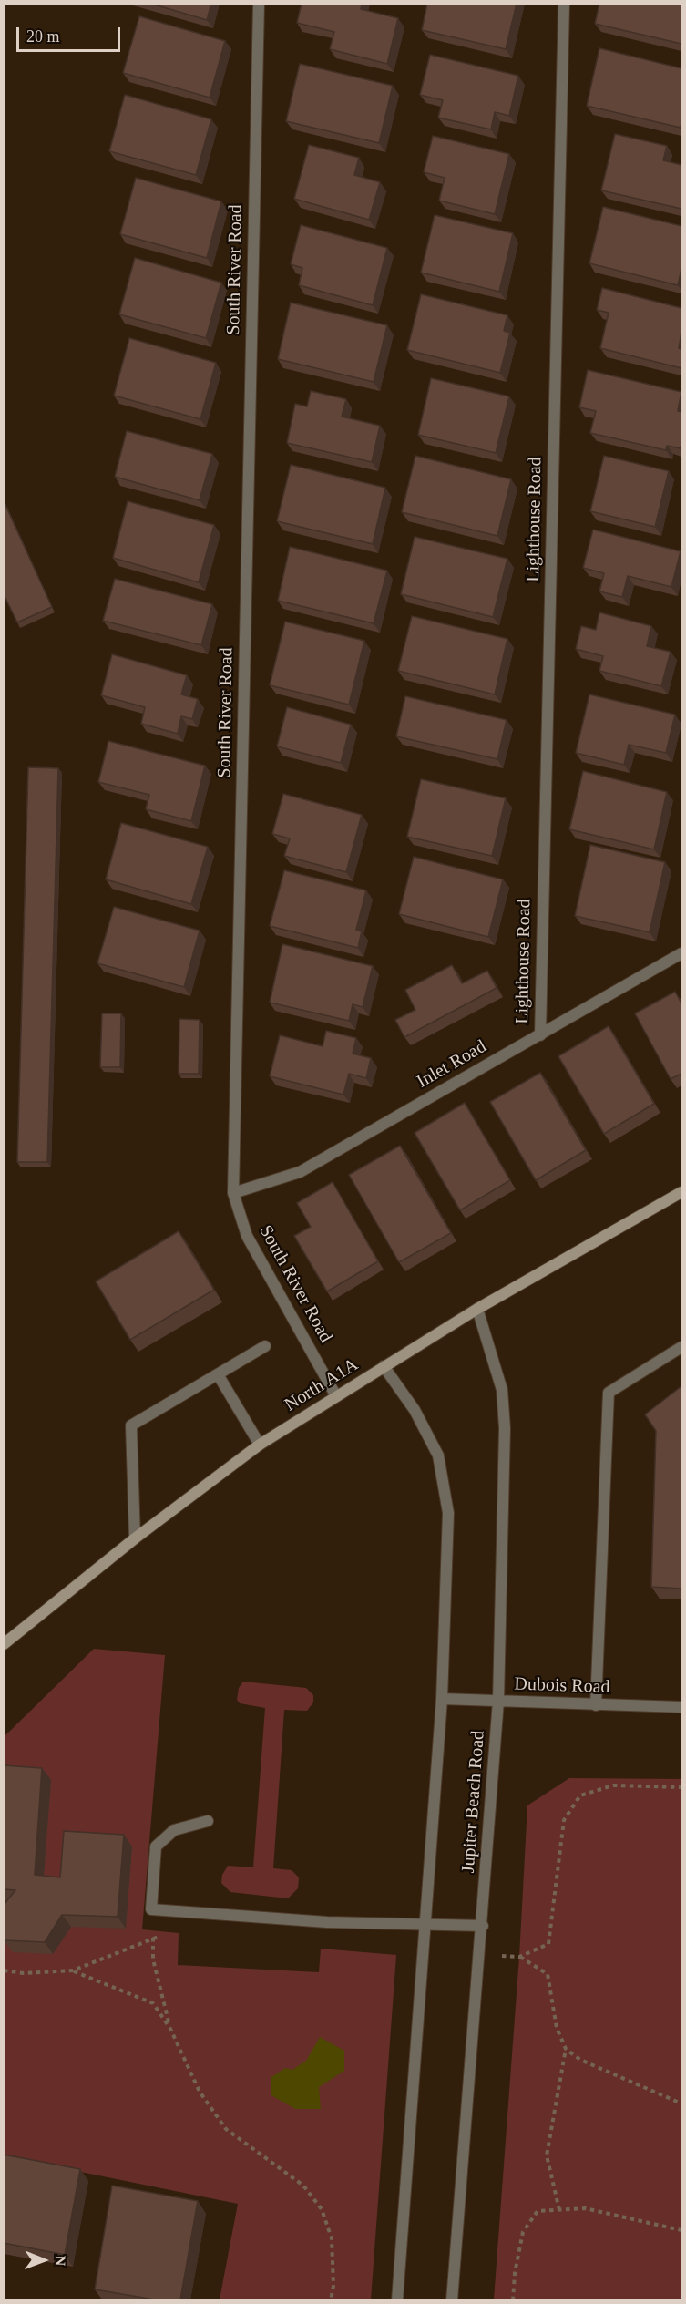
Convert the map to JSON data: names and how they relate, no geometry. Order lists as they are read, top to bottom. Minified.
{"streets":{"street":["South River Road","Lighthouse Road","Inlet Road","North A1A","Dubois Road","Jupiter Beach Road"]},"crossings":[["South River Road","Inlet Road"],["South River Road","North A1A"],["Lighthouse Road","Inlet Road"],["North A1A","Jupiter Beach Road"],["Dubois Road","Jupiter Beach Road"]],"scale_bar":"20 m","north":"right"}
